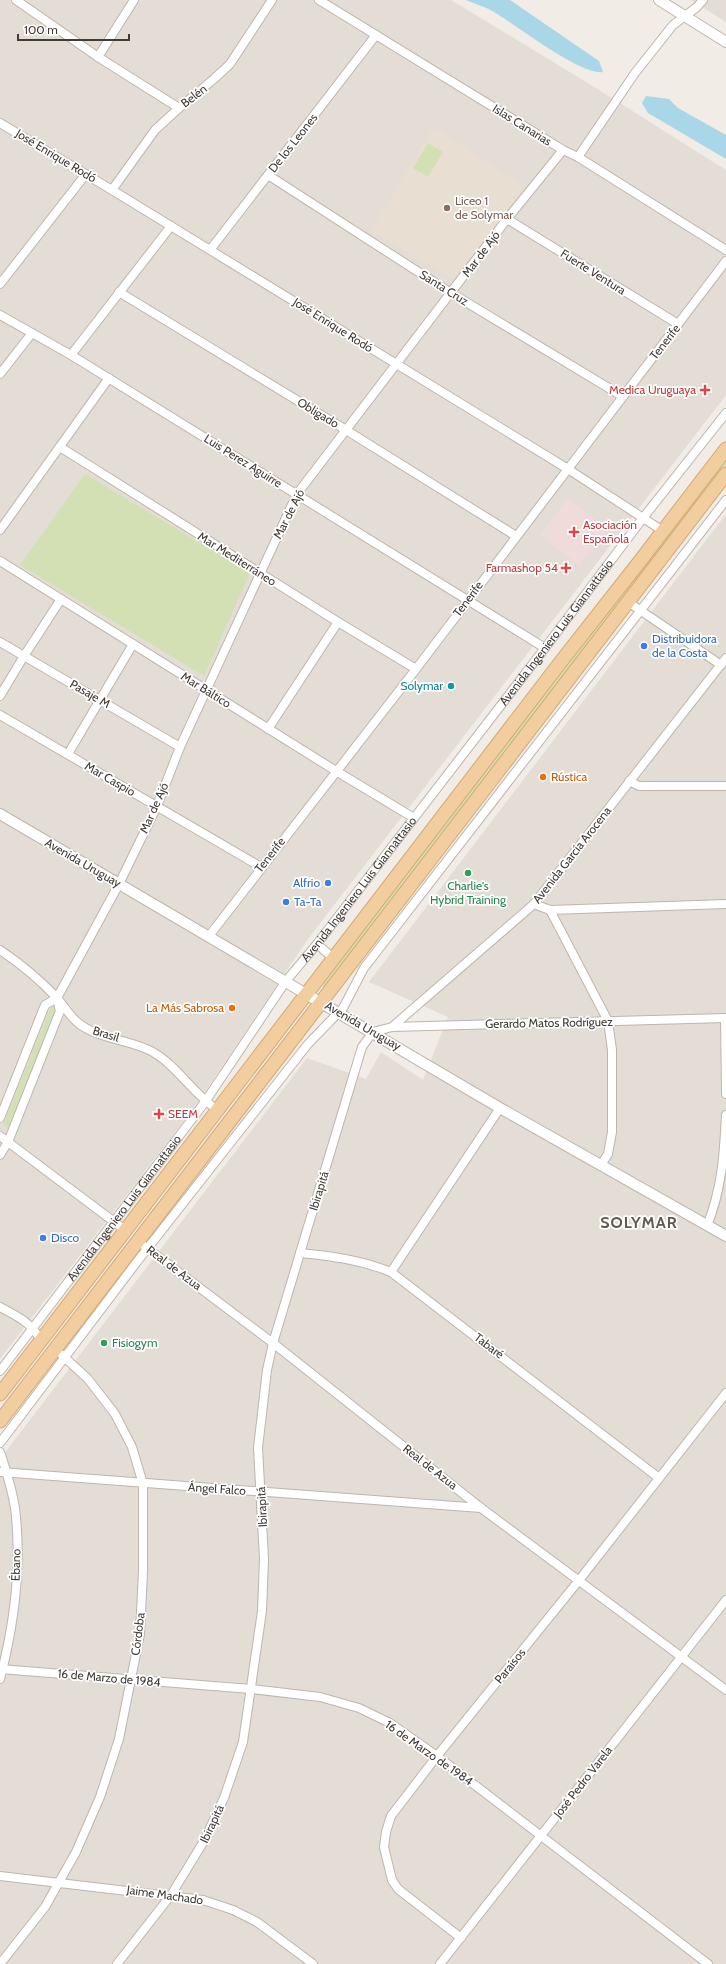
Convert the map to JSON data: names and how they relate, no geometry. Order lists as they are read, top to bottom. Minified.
{"streets":{"main road":["Avenida Ingeniero Luis Giannattasio"],"street":["Belén","Islas Canarias","De los Leones","José Enrique Rodó","Mar de Ajó","Fuerte Ventura","Santa Cruz","Tenerife","Obligado","Luis Perez Aguirre","Mar Mediterráneo","Mar Báltico","Pasaje M","Mar Caspio","Avenida García Arocena","Avenida Uruguay","Gerardo Matos Rodríguez","Brasil","Ibirapitá","Real de Azua","Tabaré","Ángel Falco","Ébano","Córdoba","Paraísos","16 de Marzo de 1984","José Pedro Varela","Jaime Machado"]},"crossings":[["Belén","José Enrique Rodó"],["Islas Canarias","De los Leones"],["Islas Canarias","Mar de Ajó"],["De los Leones","José Enrique Rodó"],["De los Leones","Santa Cruz"],["José Enrique Rodó","Mar de Ajó"],["José Enrique Rodó","Tenerife"],["José Enrique Rodó","Avenida Ingeniero Luis Giannattasio"],["Mar de Ajó","Fuerte Ventura"],["Mar de Ajó","Santa Cruz"],["Mar de Ajó","Obligado"],["Mar de Ajó","Luis Perez Aguirre"],["Mar de Ajó","Mar Mediterráneo"],["Mar de Ajó","Mar Báltico"],["Mar de Ajó","Pasaje M"],["Mar de Ajó","Mar Caspio"],["Mar de Ajó","Avenida Uruguay"],["Mar de Ajó","Brasil"],["Fuerte Ventura","Tenerife"],["Santa Cruz","Tenerife"],["Tenerife","Obligado"],["Tenerife","Luis Perez Aguirre"],["Tenerife","Mar Mediterráneo"],["Tenerife","Mar Báltico"],["Tenerife","Mar Caspio"],["Tenerife","Avenida Uruguay"],["Luis Perez Aguirre","Avenida Ingeniero Luis Giannattasio"],["Avenida Ingeniero Luis Giannattasio","Mar Báltico"],["Avenida Ingeniero Luis Giannattasio","Avenida Uruguay"],["Avenida Ingeniero Luis Giannattasio","Brasil"],["Avenida García Arocena","Gerardo Matos Rodríguez"],["Avenida Uruguay","Gerardo Matos Rodríguez"],["Avenida Uruguay","Ibirapitá"],["Gerardo Matos Rodríguez","Ibirapitá"],["Ibirapitá","Real de Azua"],["Ibirapitá","Tabaré"],["Ibirapitá","Ángel Falco"],["Ibirapitá","16 de Marzo de 1984"],["Ibirapitá","Jaime Machado"],["Real de Azua","Ángel Falco"],["Real de Azua","Paraísos"],["Real de Azua","José Pedro Varela"],["Tabaré","Paraísos"],["Ángel Falco","Ébano"],["Ángel Falco","Córdoba"],["Ébano","16 de Marzo de 1984"],["Córdoba","16 de Marzo de 1984"],["Córdoba","Jaime Machado"],["Paraísos","16 de Marzo de 1984"],["Paraísos","José Pedro Varela"],["16 de Marzo de 1984","José Pedro Varela"]],"districts":["SOLYMAR"],"places":{"other":["Liceo 1 de Solymar","Distribuidora de la Costa","Solymar","Rústica","Charlie's Hybrid Training","Alfrio","Ta-Ta","La Más Sabrosa","Disco","Fisiogym"],"health":["Medica Uruguaya","Asociación Española","Farmashop 54","SEEM"]},"scale_bar":"100 m"}
